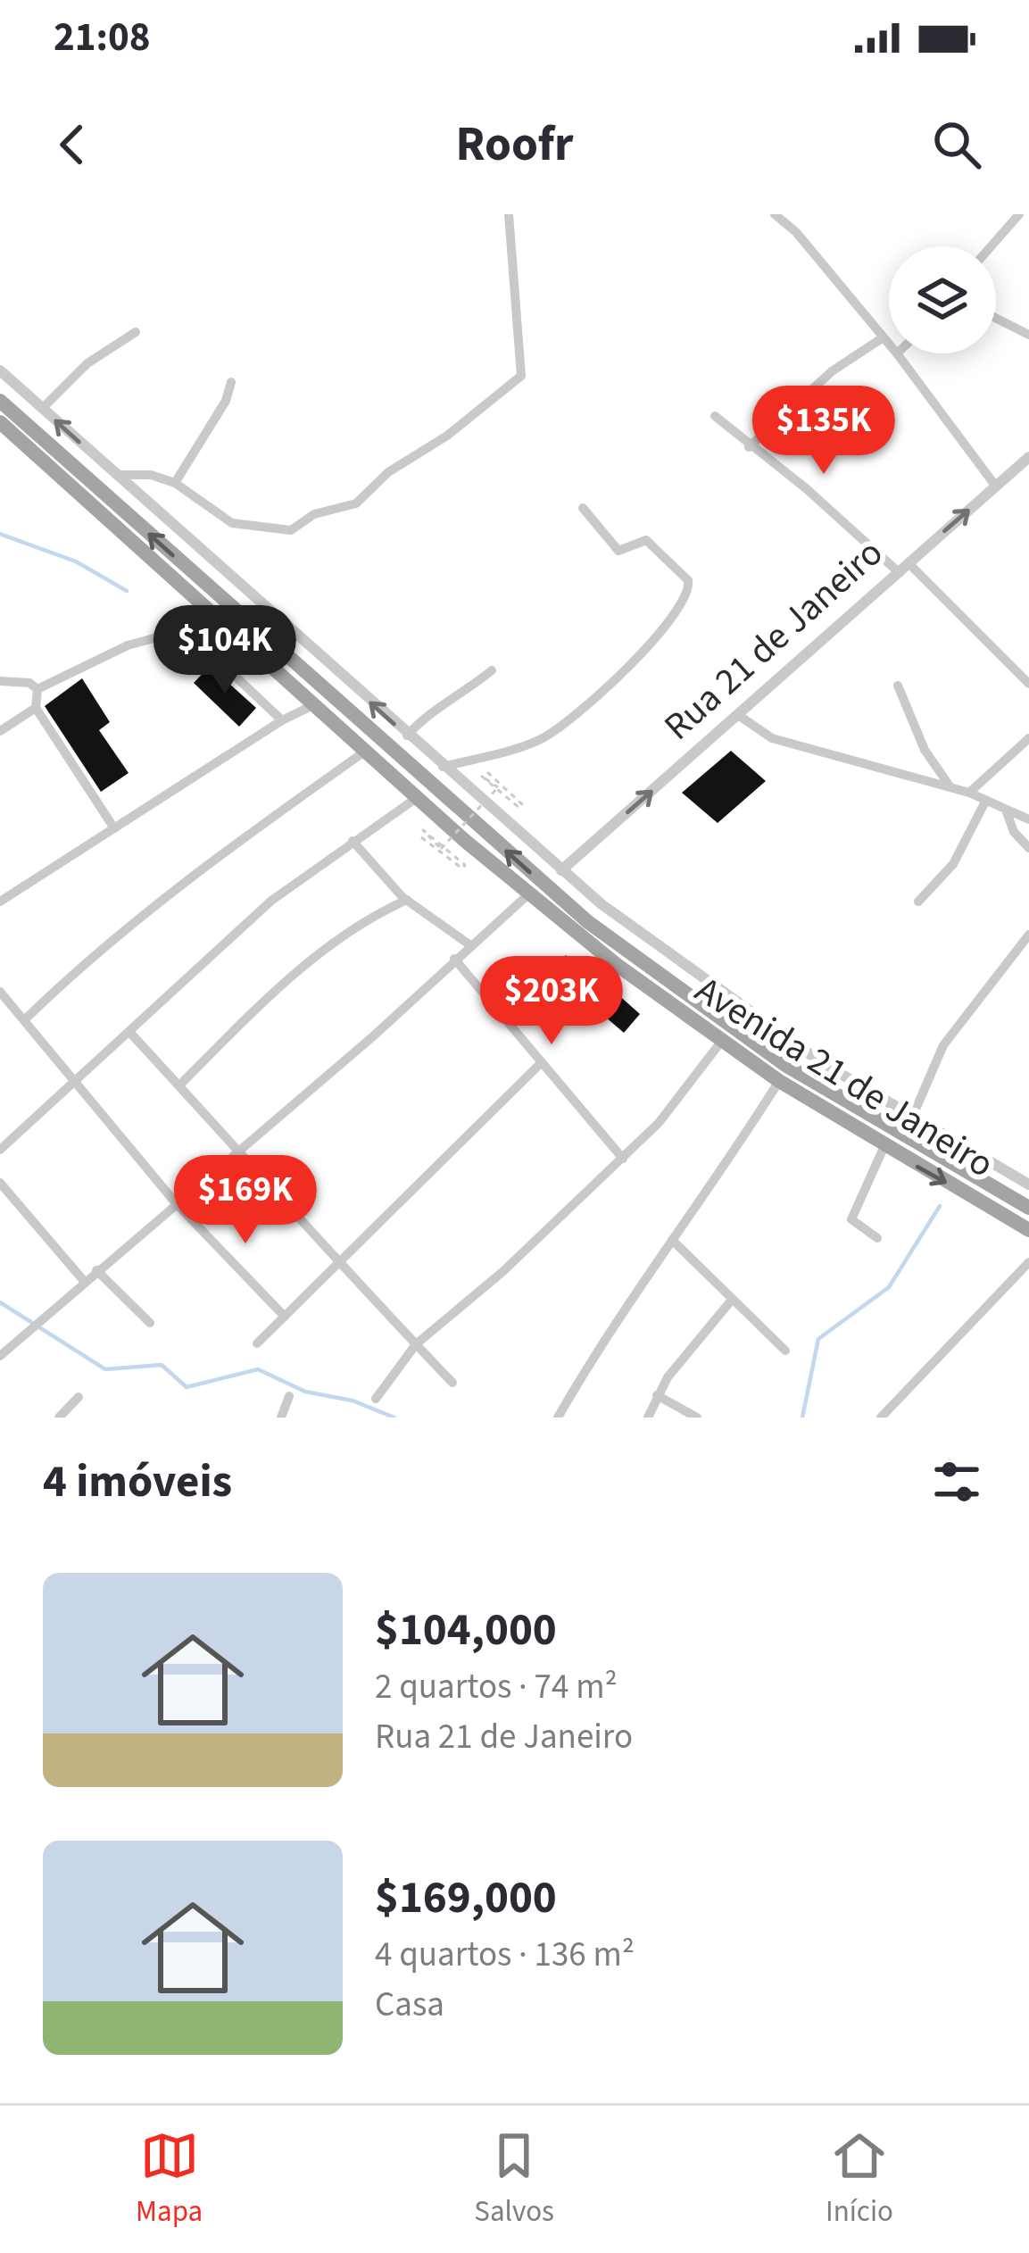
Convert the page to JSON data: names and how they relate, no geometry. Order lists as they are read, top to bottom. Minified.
{"streets":{"main road":["Avenida 21 de Janeiro"],"street":["Rua 21 de Janeiro"]},"one_way":["Rua 21 de Janeiro"],"page":{"status":"21:08","header":"Roofr","price":["$135K","$104K","$203K","$169K"],"heading":"4 imóveis","list":[{"name":"$104,000","note":"2 quartos · 74 m² · Rua 21 de Janeiro"},{"name":"$169,000","note":"4 quartos · 136 m² · Casa"}],"tabs":["Mapa","Salvos","Início"]}}
